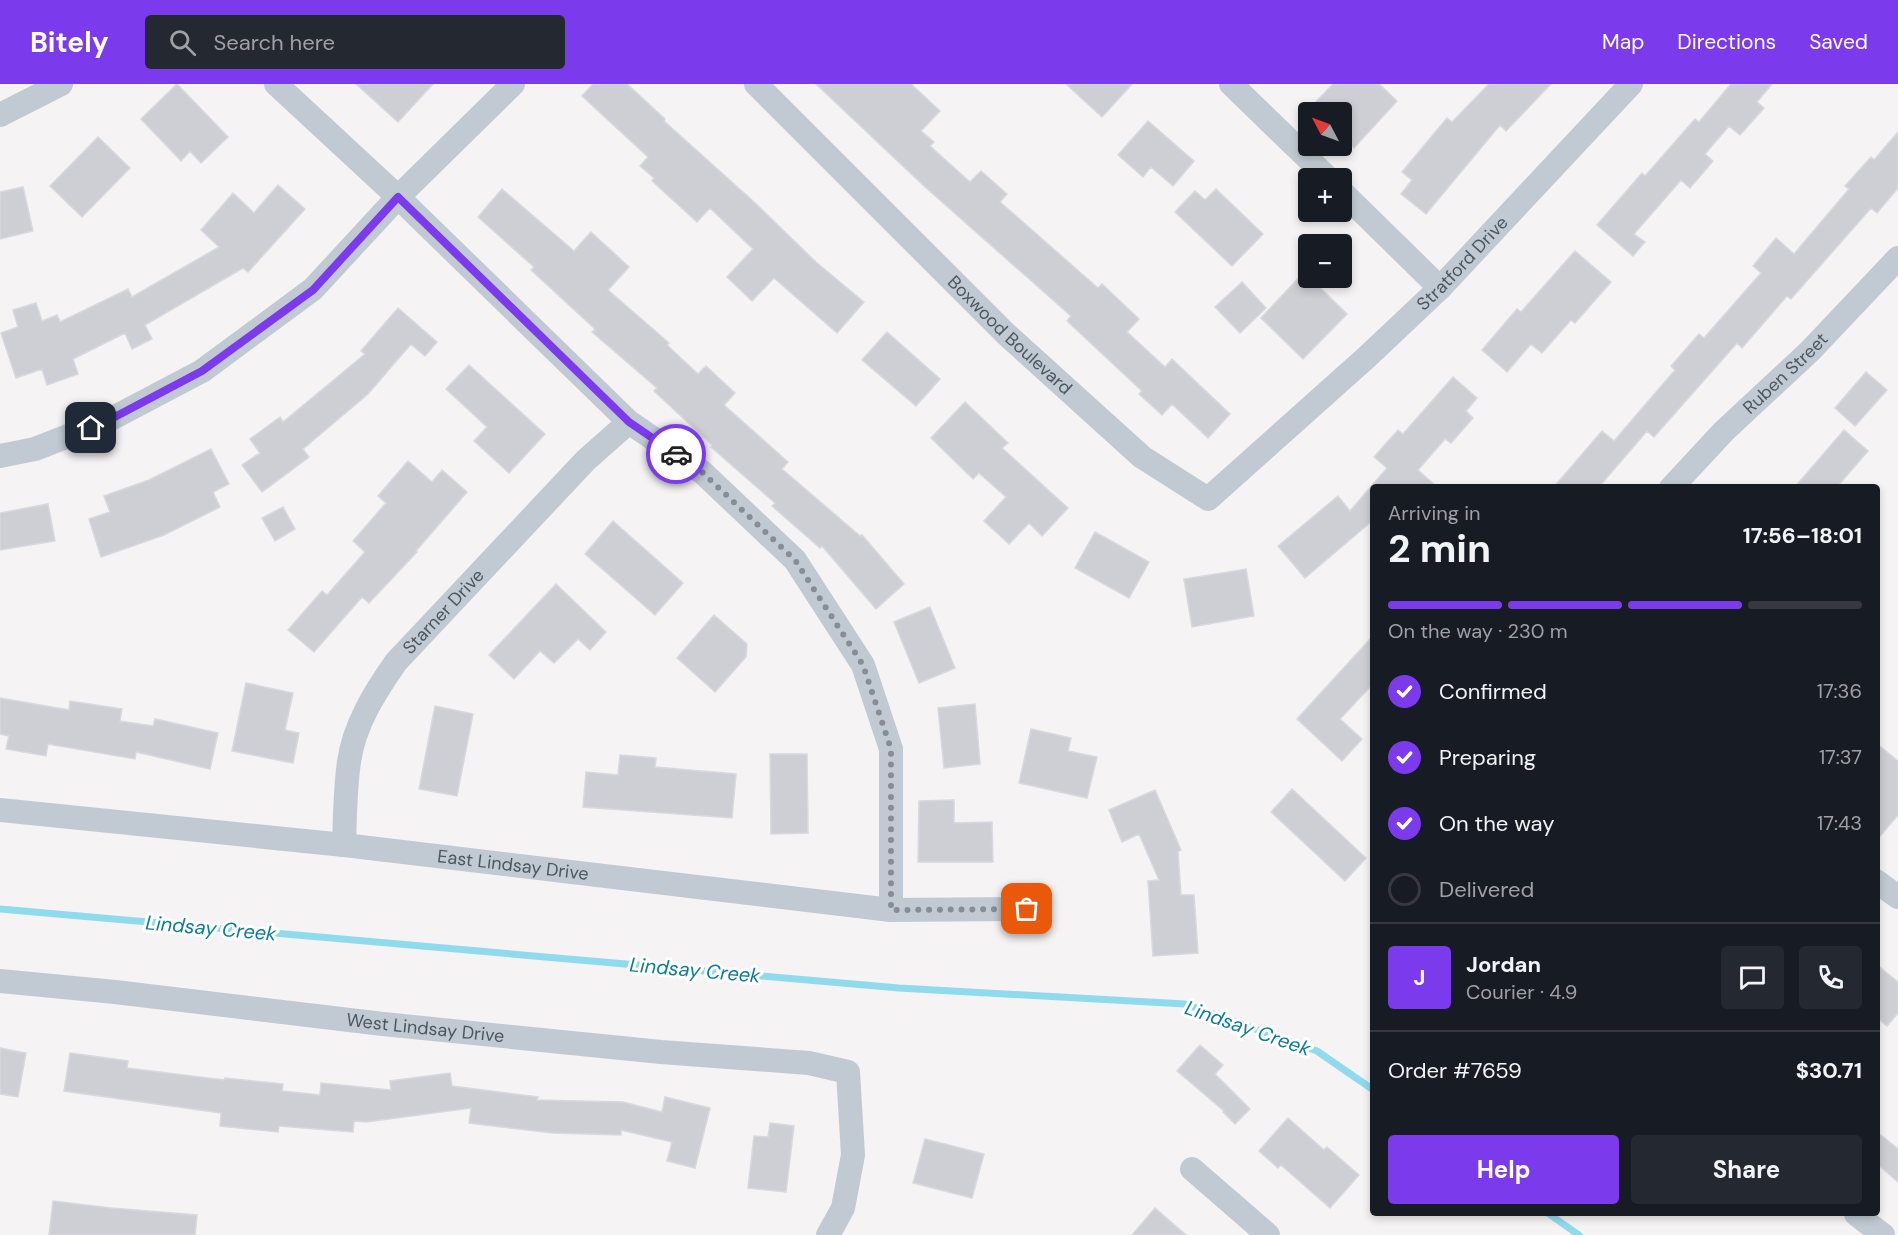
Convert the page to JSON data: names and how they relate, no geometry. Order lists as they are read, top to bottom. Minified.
{"streets":{"street":["Stratford Drive","Boxwood Boulevard","Ruben Street","Starner Drive","East Lindsay Drive","West Lindsay Drive"]},"crossings":[["Stratford Drive","Boxwood Boulevard"],["Starner Drive","East Lindsay Drive"]],"water":["Lindsay Creek"],"north":"top left","page":{"header":"Bitely","search":"Search here","nav":["Map","Directions","Saved"],"map_buttons":["+","−"],"heading":["2 min","Arriving in","17:56–18:01"],"panel":["Jordan","Courier · 4.9","Order #7659","$30.71"],"bar":"On the way · 230 m","list":[["Confirmed","17:36"],["Preparing","17:37"],["On the way","17:43"],"Delivered"],"round":"J","buttons":["Help","Share"]}}
